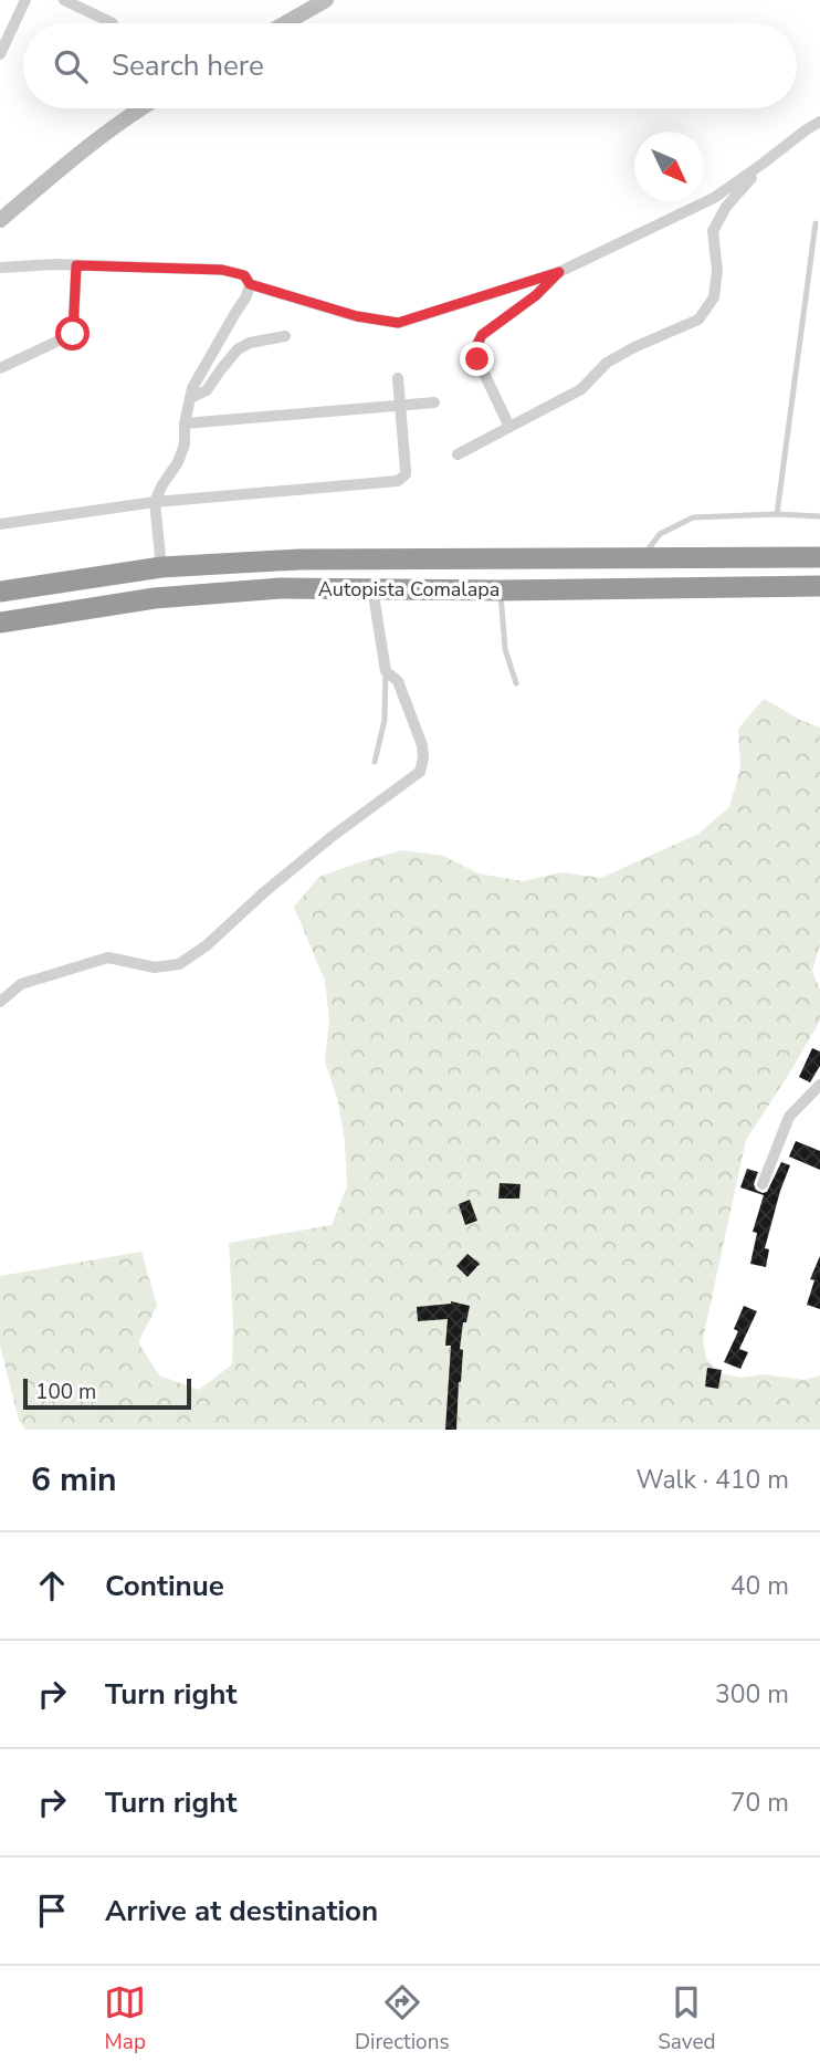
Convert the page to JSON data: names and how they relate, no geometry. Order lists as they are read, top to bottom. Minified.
{"streets":{"highway":["Autopista Comalapa"]},"scale_bar":"100 m","north":"bottom right","page":{"search":"Search here","scale":"100 m","heading":["6 min","Walk · 410 m"],"list":[["Continue","40 m"],["Turn right","300 m"],["Turn right","70 m"],"Arrive at destination"],"nav":["Map","Directions","Saved"]}}
